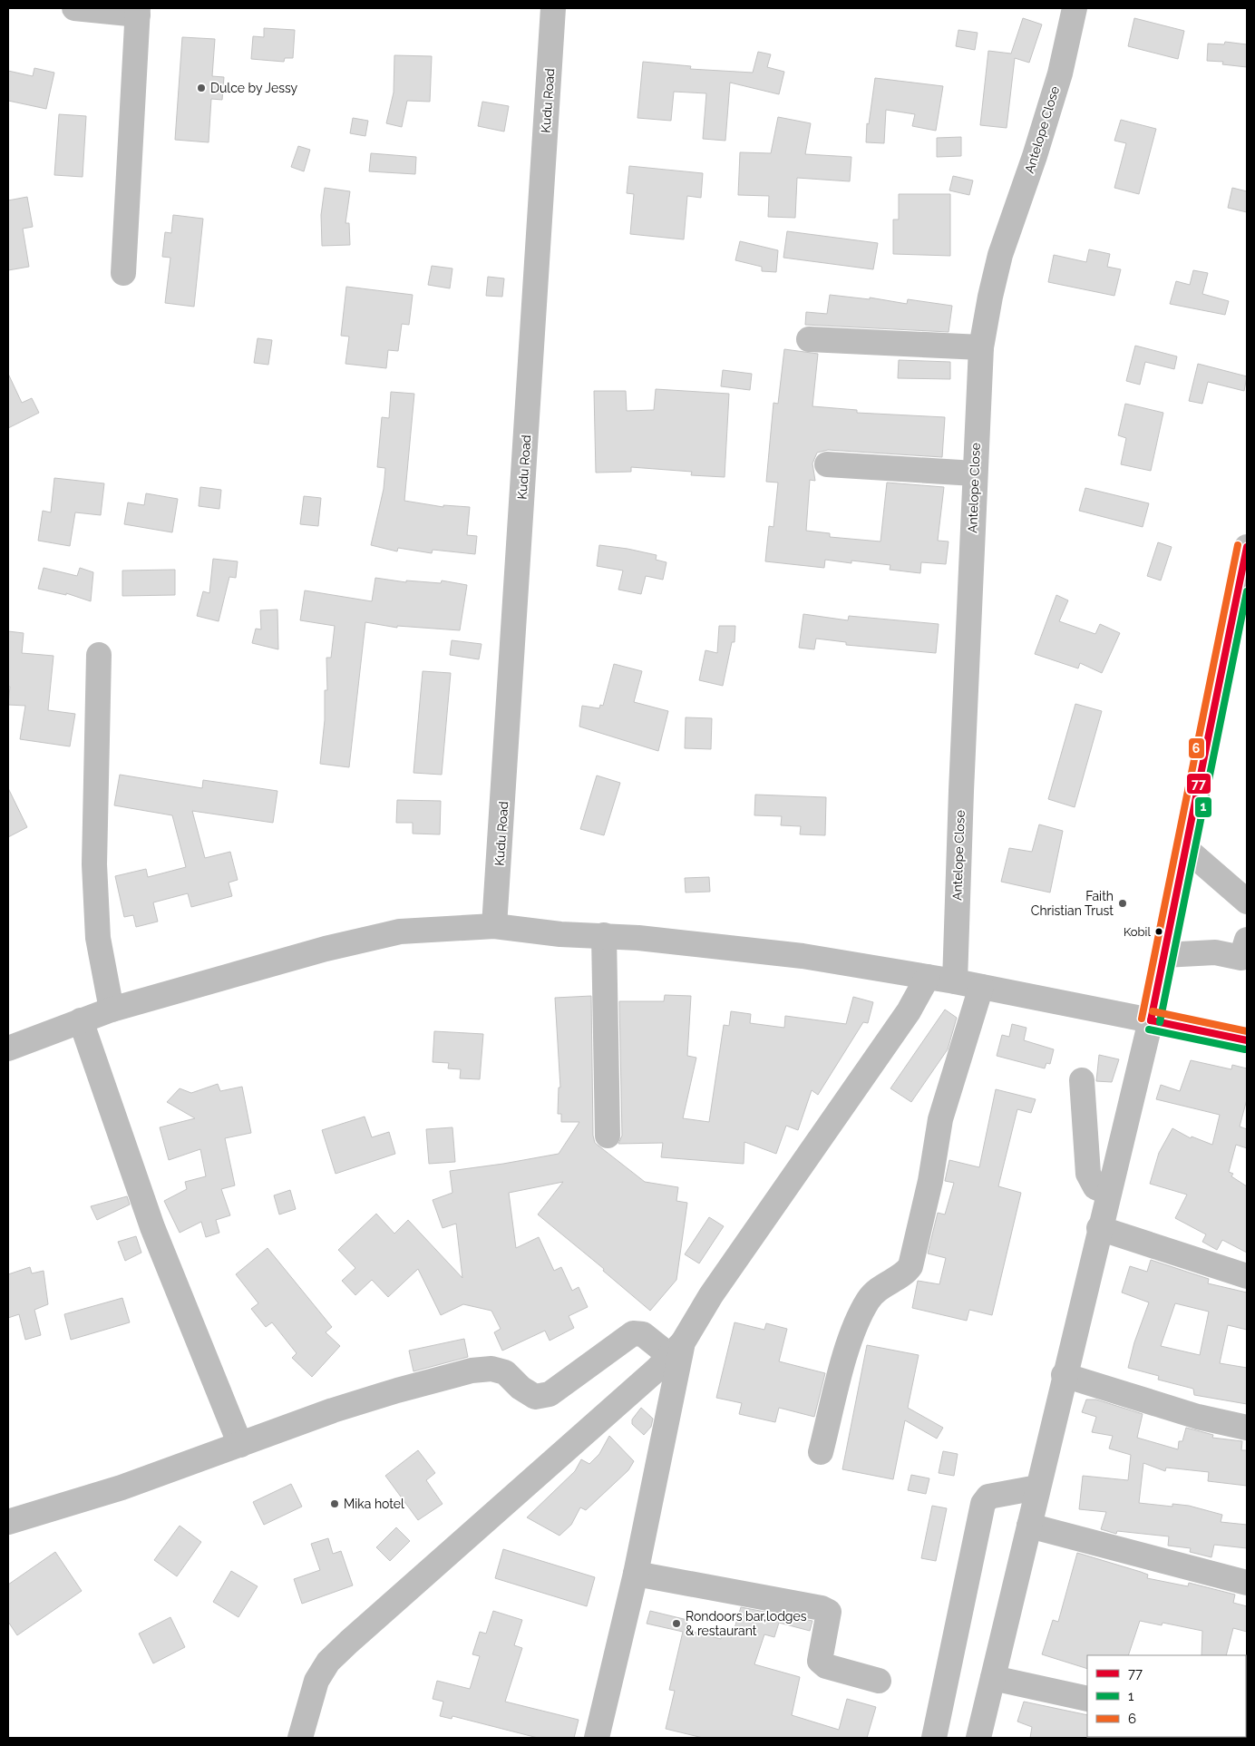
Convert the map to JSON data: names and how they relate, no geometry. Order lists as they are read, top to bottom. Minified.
{"streets":{"street":["Kudu Road","Antelope Close"]},"places":["Dulce by Jessy","Faith Christian Trust","Kobil","Mika hotel","Rondoors bar,lodges & restaurant"],"lines":["transit line 6","transit line 77","transit line 1"],"legend":["77","1","6"]}
